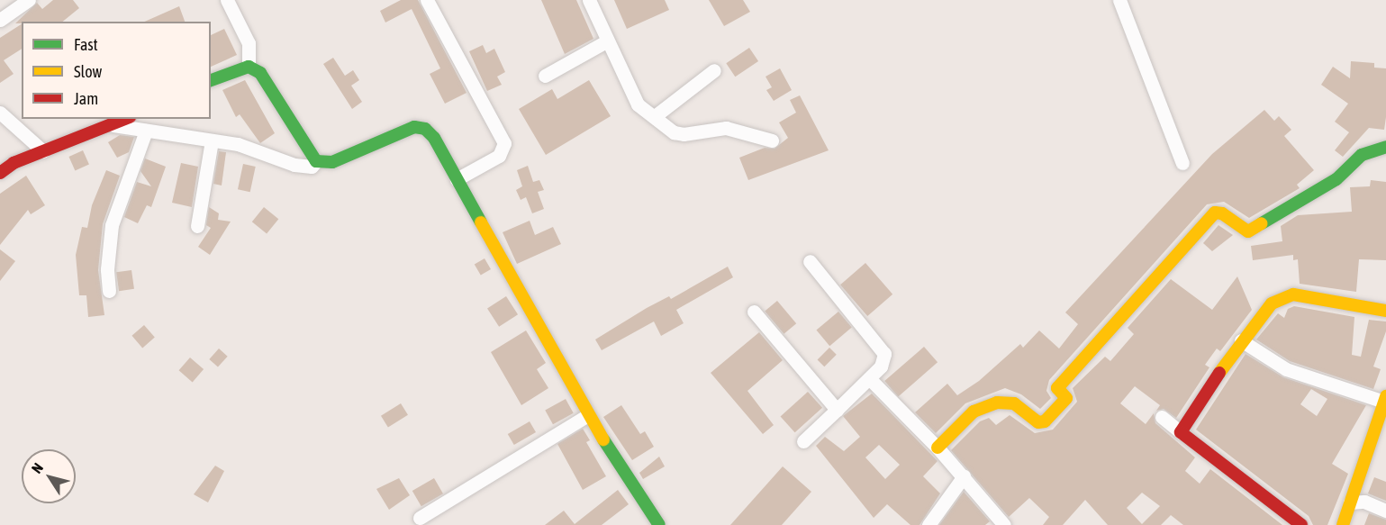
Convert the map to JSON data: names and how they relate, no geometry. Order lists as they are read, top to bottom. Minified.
{"legend":["Fast","Slow","Jam"],"north":"top left"}
